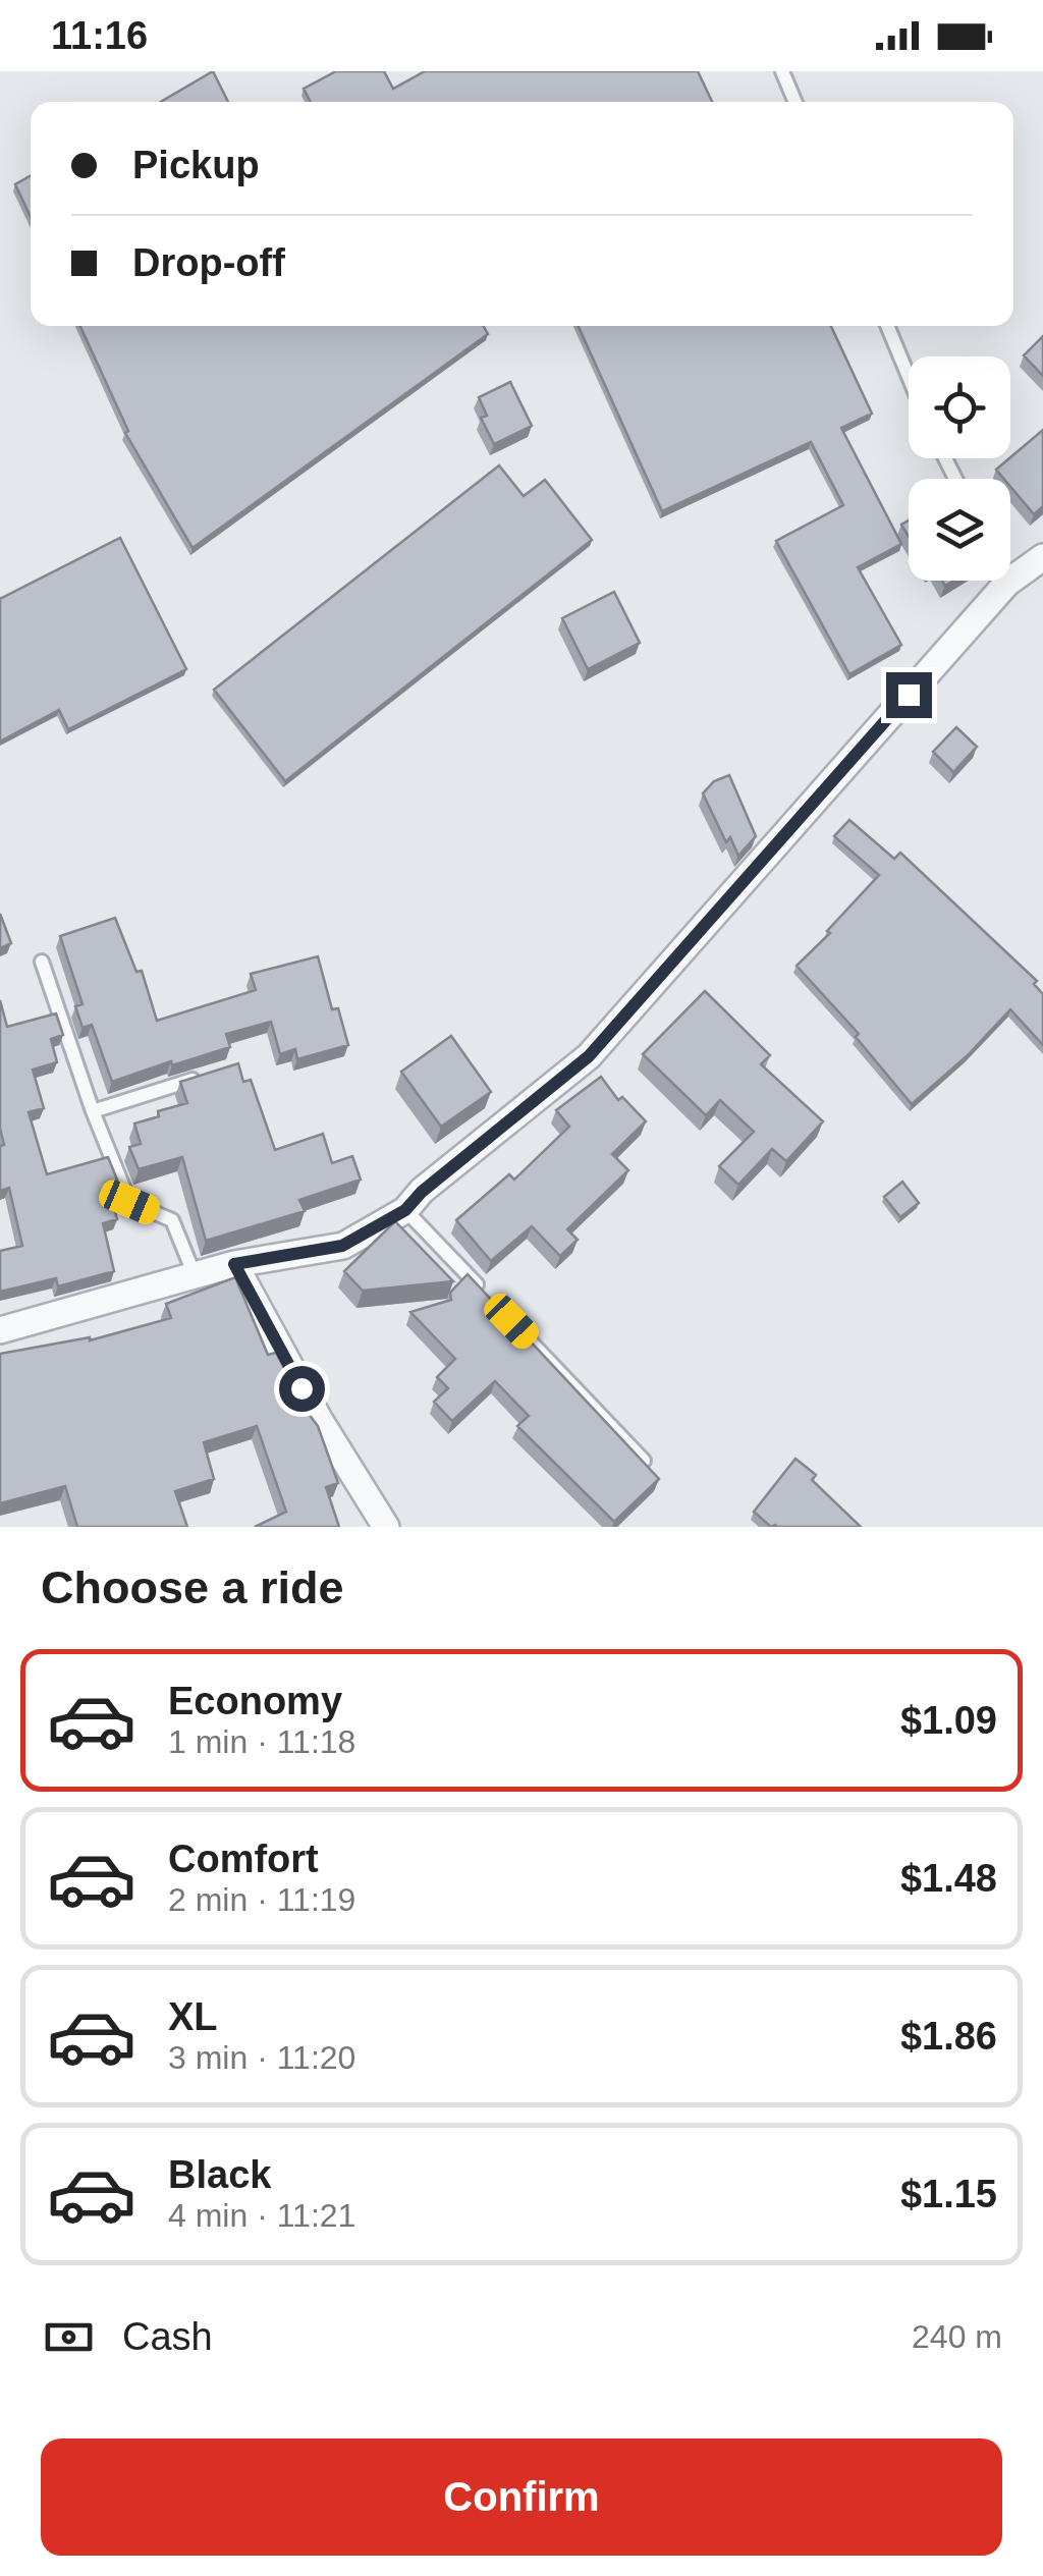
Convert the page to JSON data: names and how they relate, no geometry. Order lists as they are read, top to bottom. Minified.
{"page":{"status":"11:16","banner":["Pickup","Drop-off"],"heading":"Choose a ride","list":[{"name":"Economy","note":"1 min · 11:18","value":"$1.09"},{"name":"Comfort","note":"2 min · 11:19","value":"$1.48"},{"name":"XL","note":"3 min · 11:20","value":"$1.86"},{"name":"Black","note":"4 min · 11:21","value":"$1.15"}],"pay":["Cash","240 m"],"buttons":"Confirm"}}
